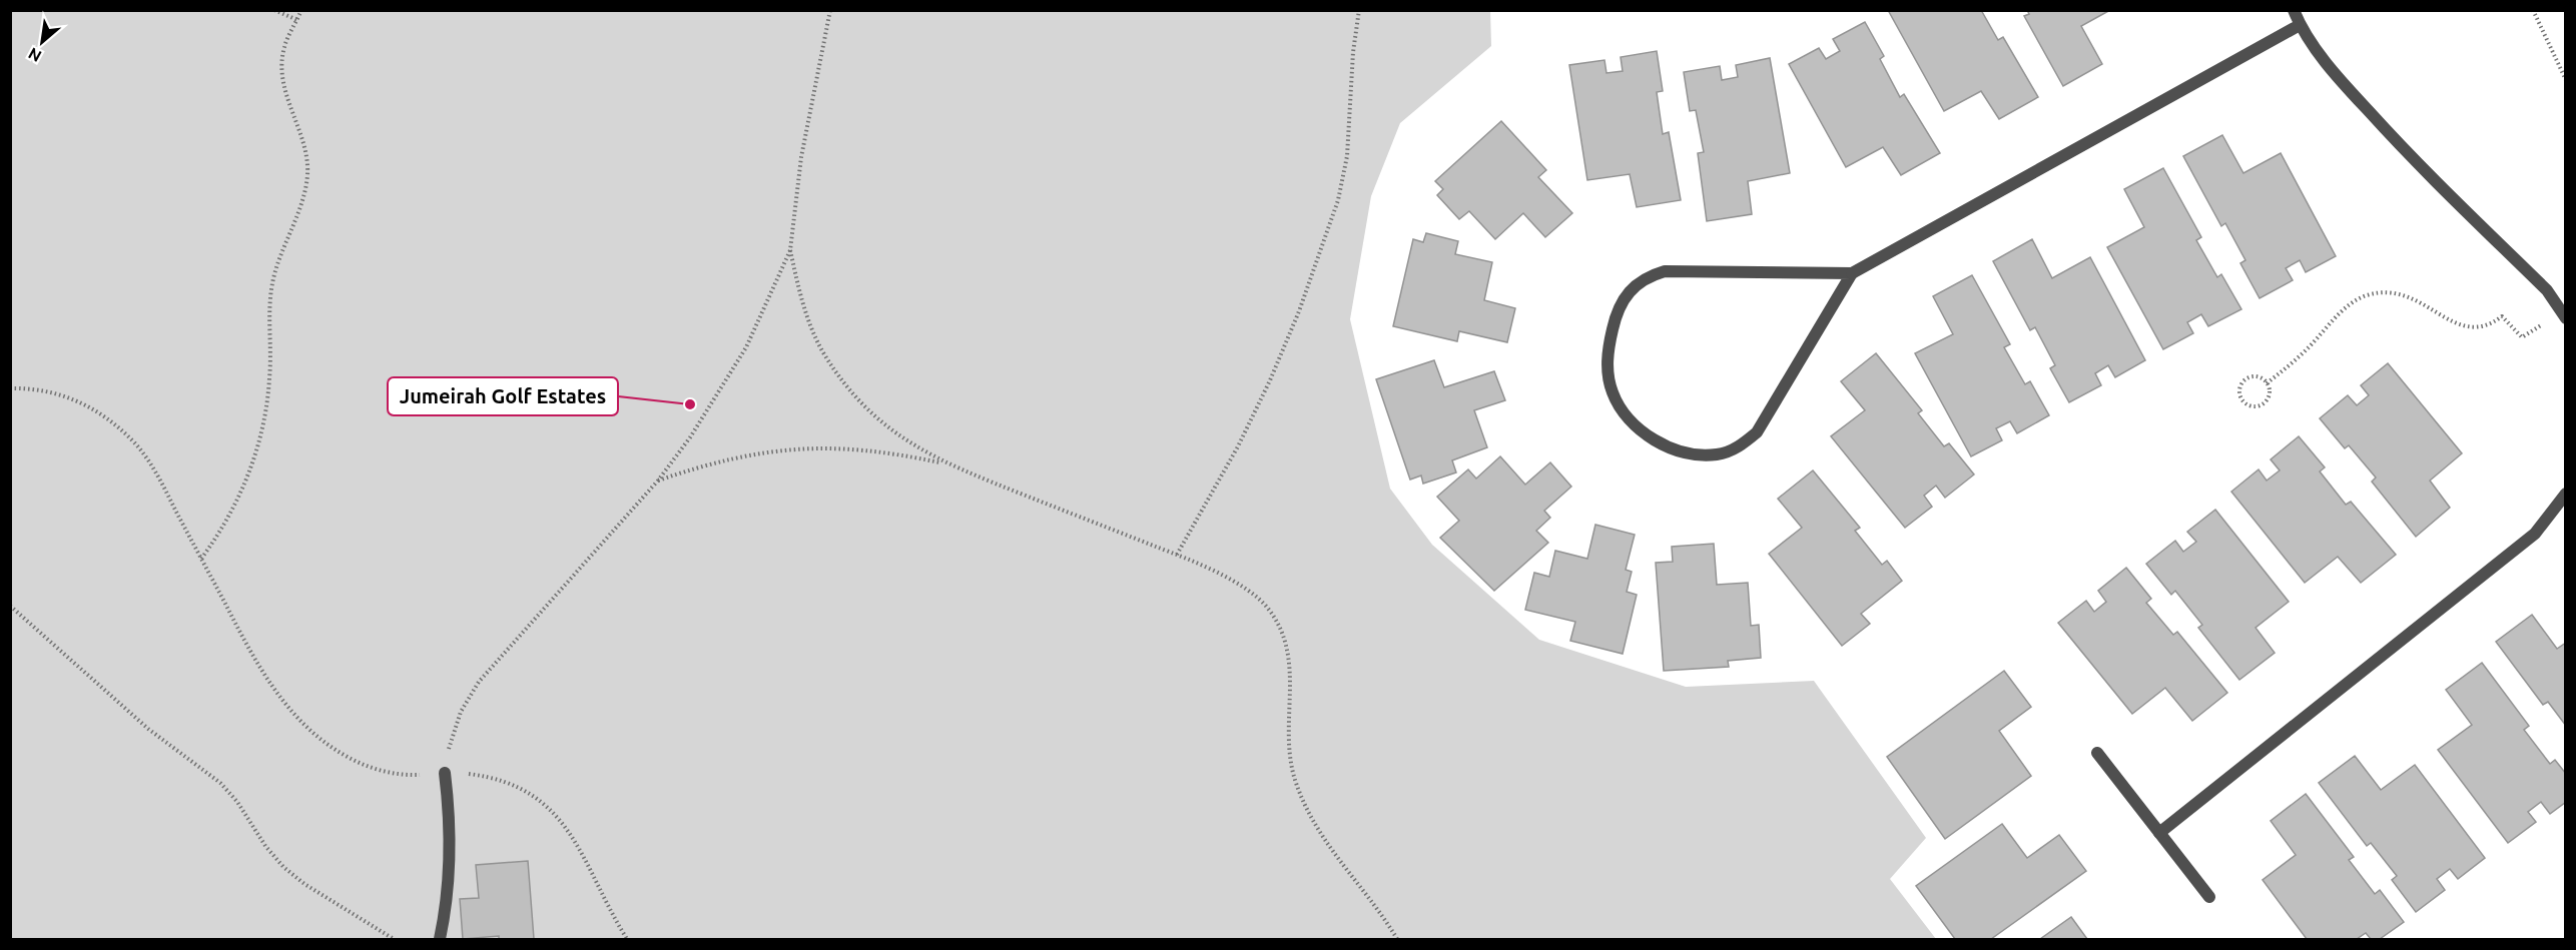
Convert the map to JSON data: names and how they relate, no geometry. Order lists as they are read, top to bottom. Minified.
{"places":["Jumeirah Golf Estates"],"north":"bottom left"}
